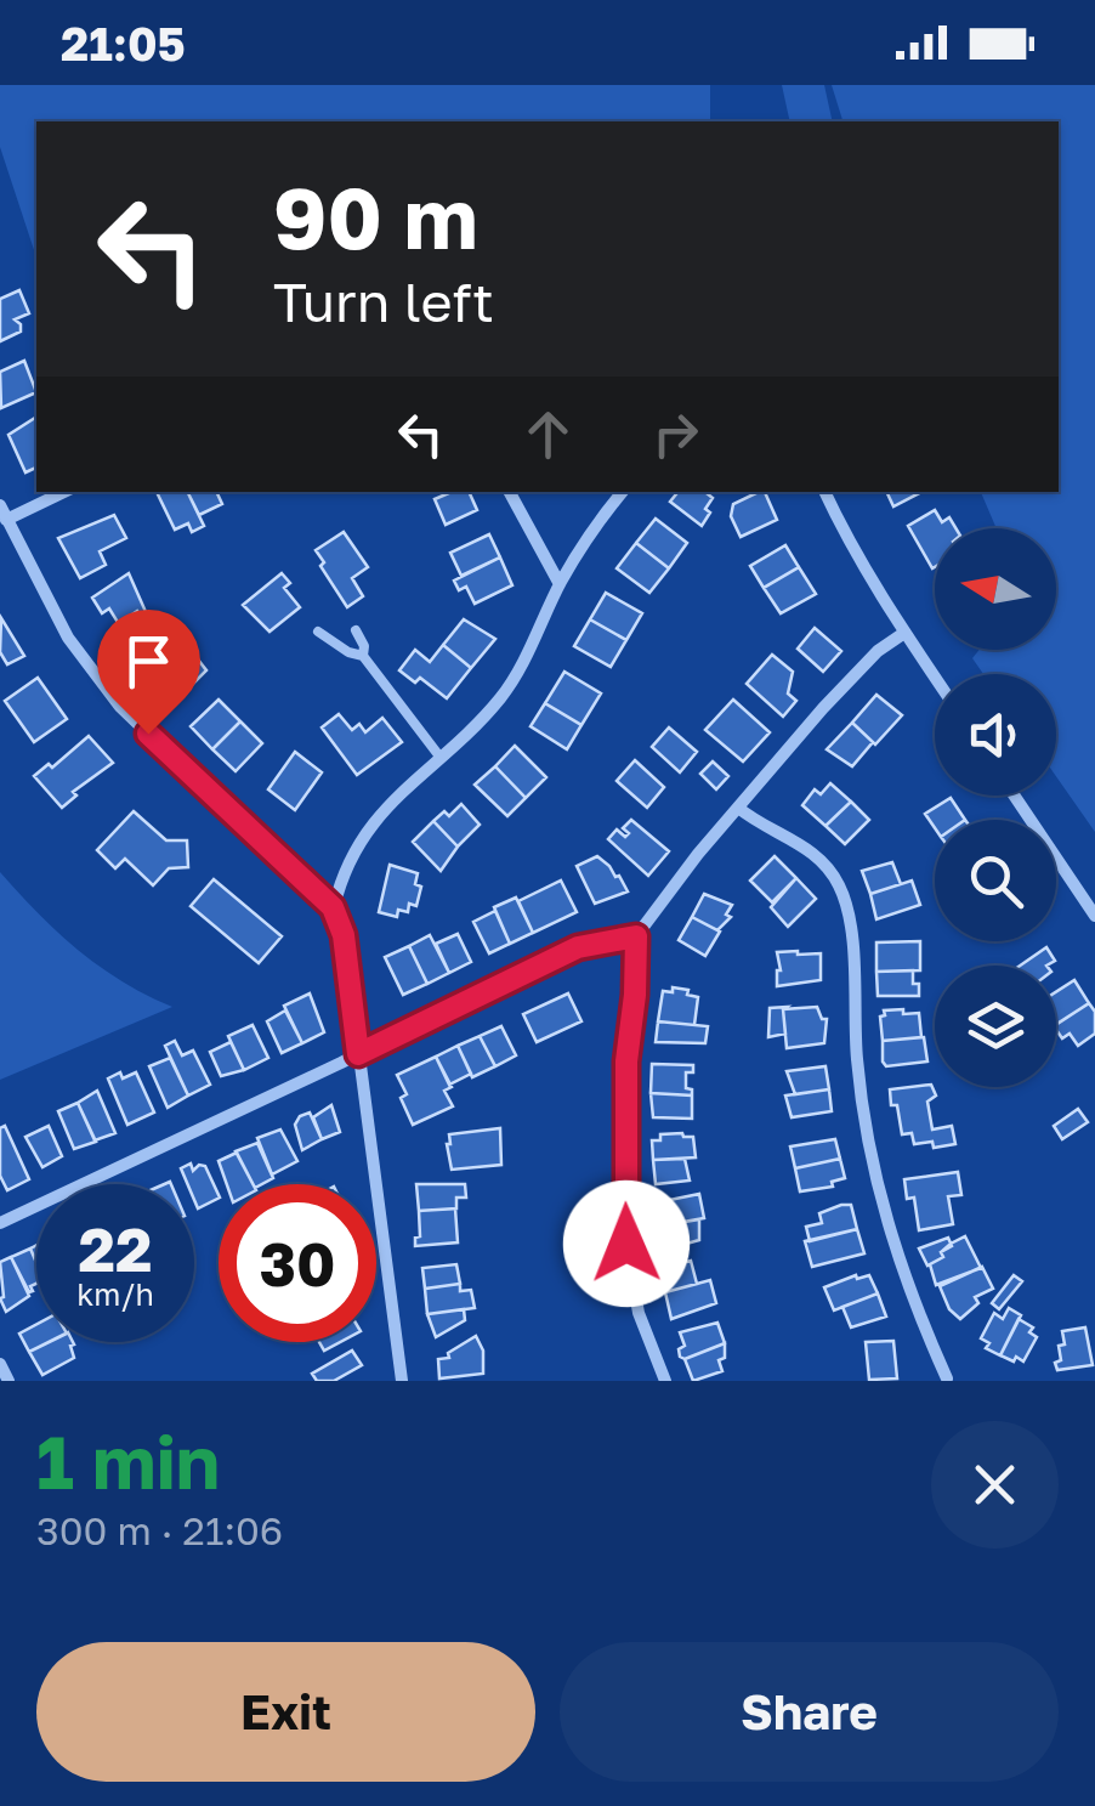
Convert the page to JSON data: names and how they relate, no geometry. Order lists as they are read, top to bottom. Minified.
{"north":"left","page":{"status":"21:05","turn":["90 m","Turn left"],"speed":"22 km/h","limit":"30","heading":["1 min","300 m · 21:06"],"buttons":["Exit","Share"]}}
